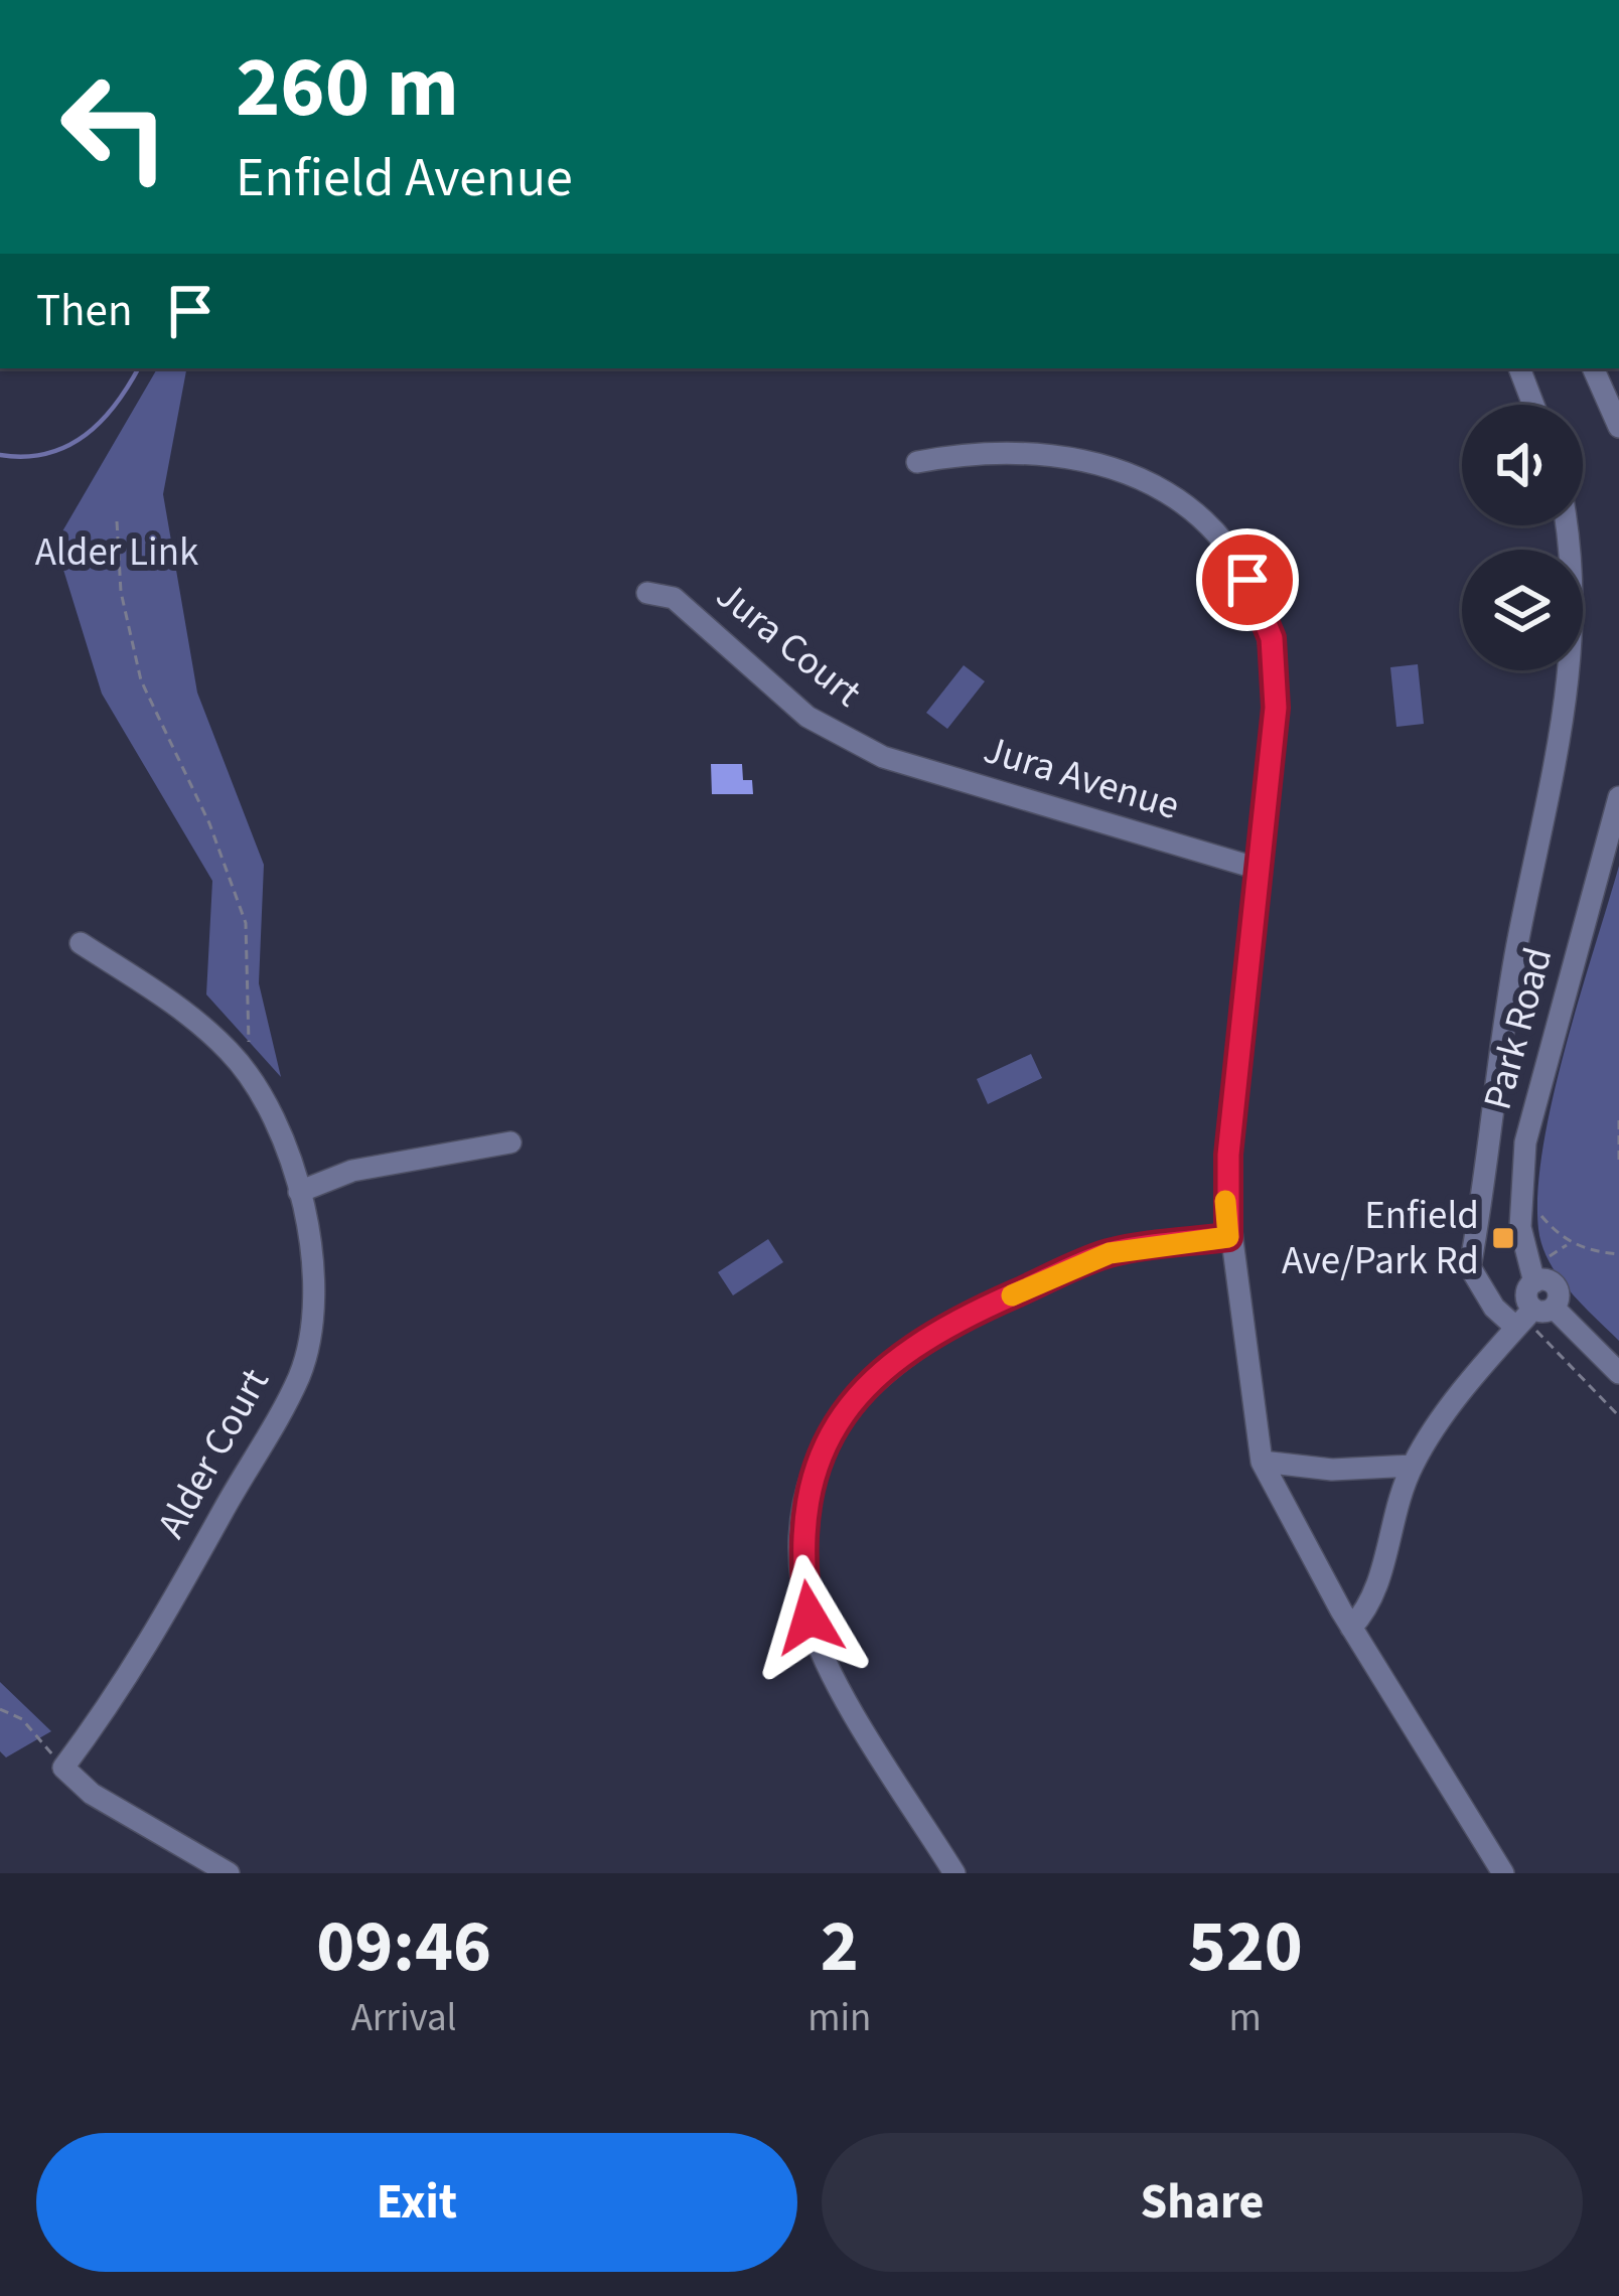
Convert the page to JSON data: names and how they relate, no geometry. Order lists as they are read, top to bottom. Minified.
{"streets":{"street":["Jura Court","Jura Avenue","Park Road","Alder Court"]},"crossings":[["Jura Court","Jura Avenue"]],"parks":["Alder Link"],"places":{"transit":["Enfield Ave/Park Rd"]},"page":{"turn":["260 m","Enfield Avenue"],"then":"Then","eta":["09:46","Arrival","2","min","520","m"],"buttons":["Exit","Share"]}}
